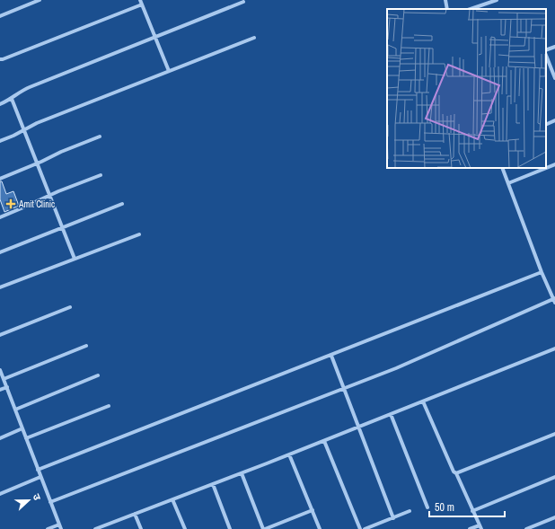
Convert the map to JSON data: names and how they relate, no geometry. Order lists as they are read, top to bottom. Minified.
{"places":{"health":["Amit Clinic"]},"scale_bar":"50 m","north":"right"}
